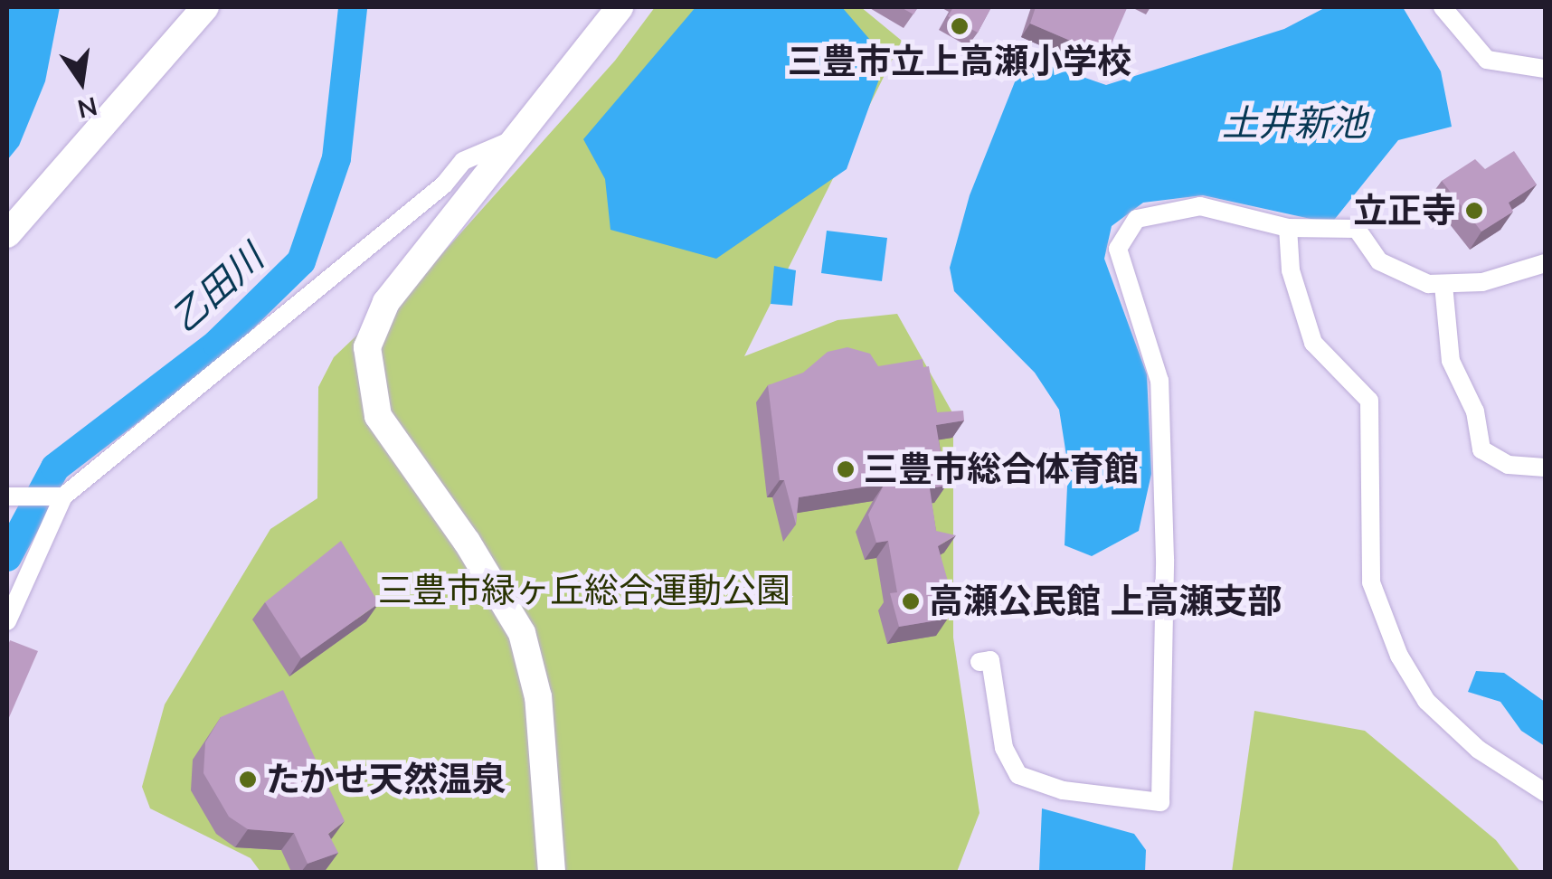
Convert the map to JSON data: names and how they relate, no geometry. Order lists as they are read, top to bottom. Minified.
{"water":["土井新池","乙田川"],"parks":["三豊市緑ヶ丘総合運動公園"],"places":["三豊市立上高瀬小学校","立正寺","三豊市総合体育館","高瀬公民館 上高瀬支部","たかせ天然温泉"],"north":"bottom"}
